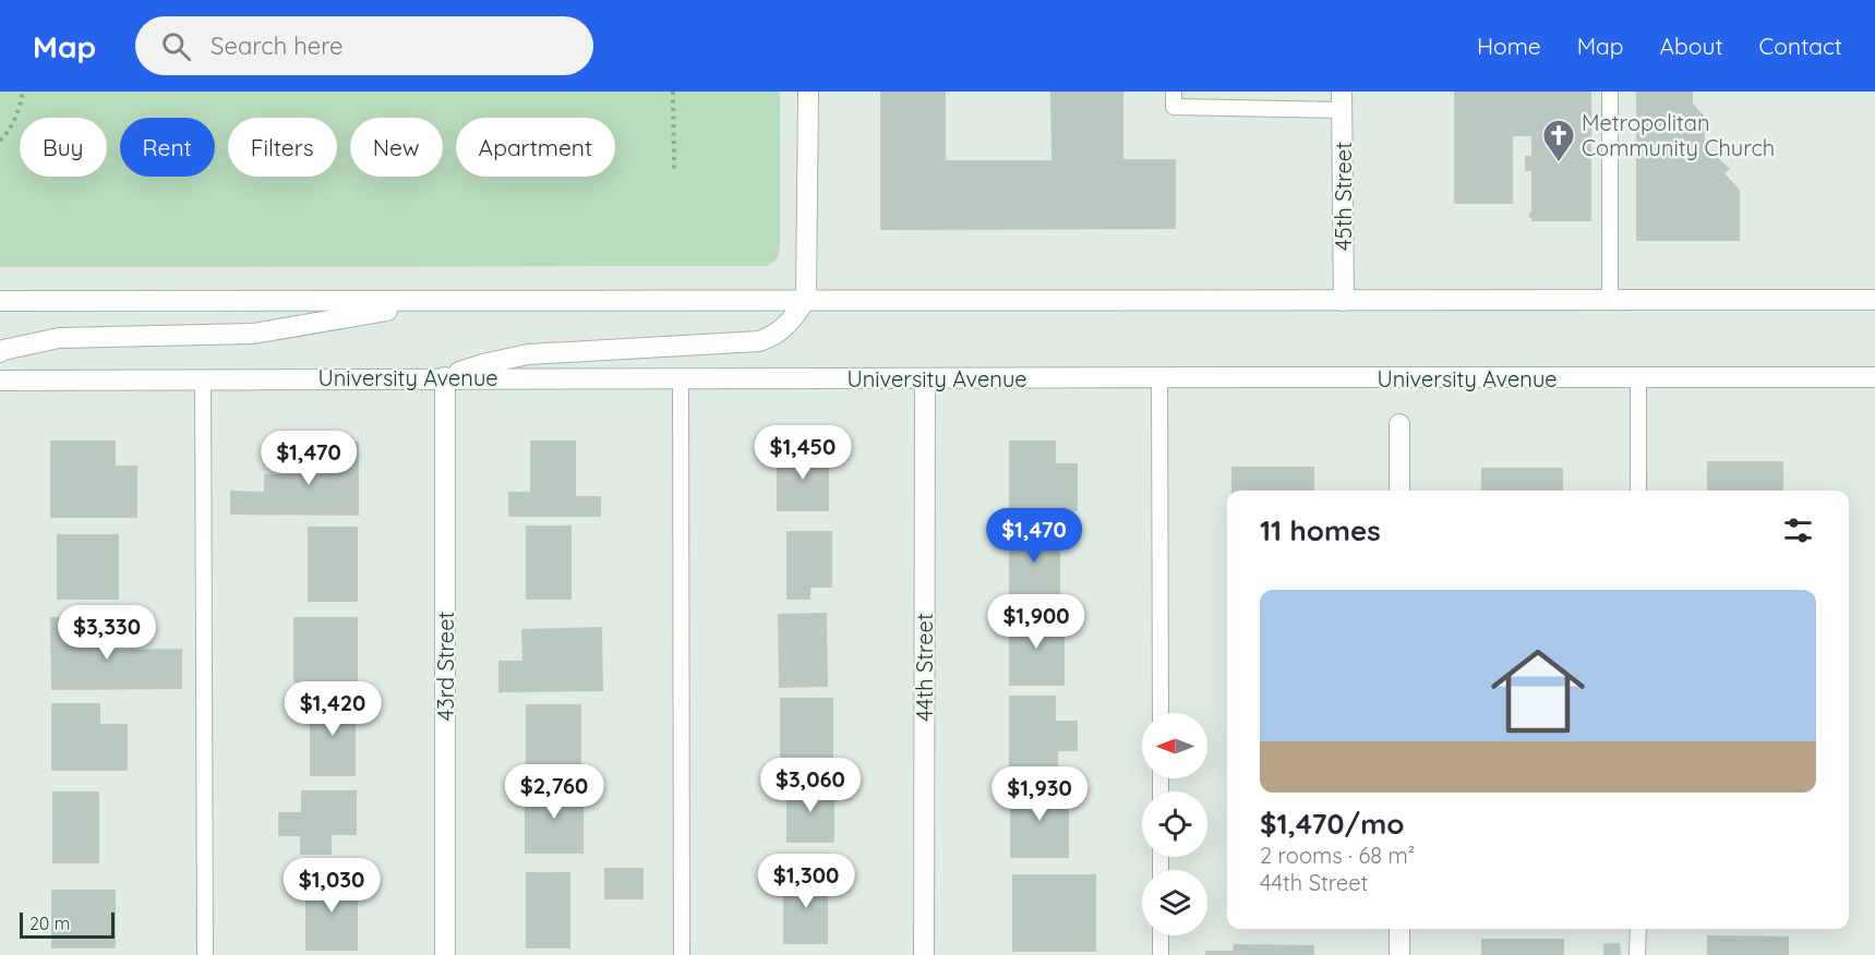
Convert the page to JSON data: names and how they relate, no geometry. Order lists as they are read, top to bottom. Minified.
{"streets":{"main road":["45th Street","University Avenue","43rd Street","44th Street"]},"crossings":[["University Avenue","43rd Street"],["University Avenue","44th Street"]],"places":{"church":["Metropolitan Community Church"]},"scale_bar":"20 m","north":"left","page":{"header":"Map","search":"Search here","nav":["Home","Map","About","Contact"],"chip":["Buy","Rent","Filters","New","Apartment"],"price":["$1,450","$1,470","$1,470","$1,900","$3,330","$1,420","$3,060","$2,760","$1,930","$1,300","$1,030"],"heading":"11 homes","list":[{"name":"$1,470/mo","note":"2 rooms · 68 m² · 44th Street"}],"scale":"20 m"}}
